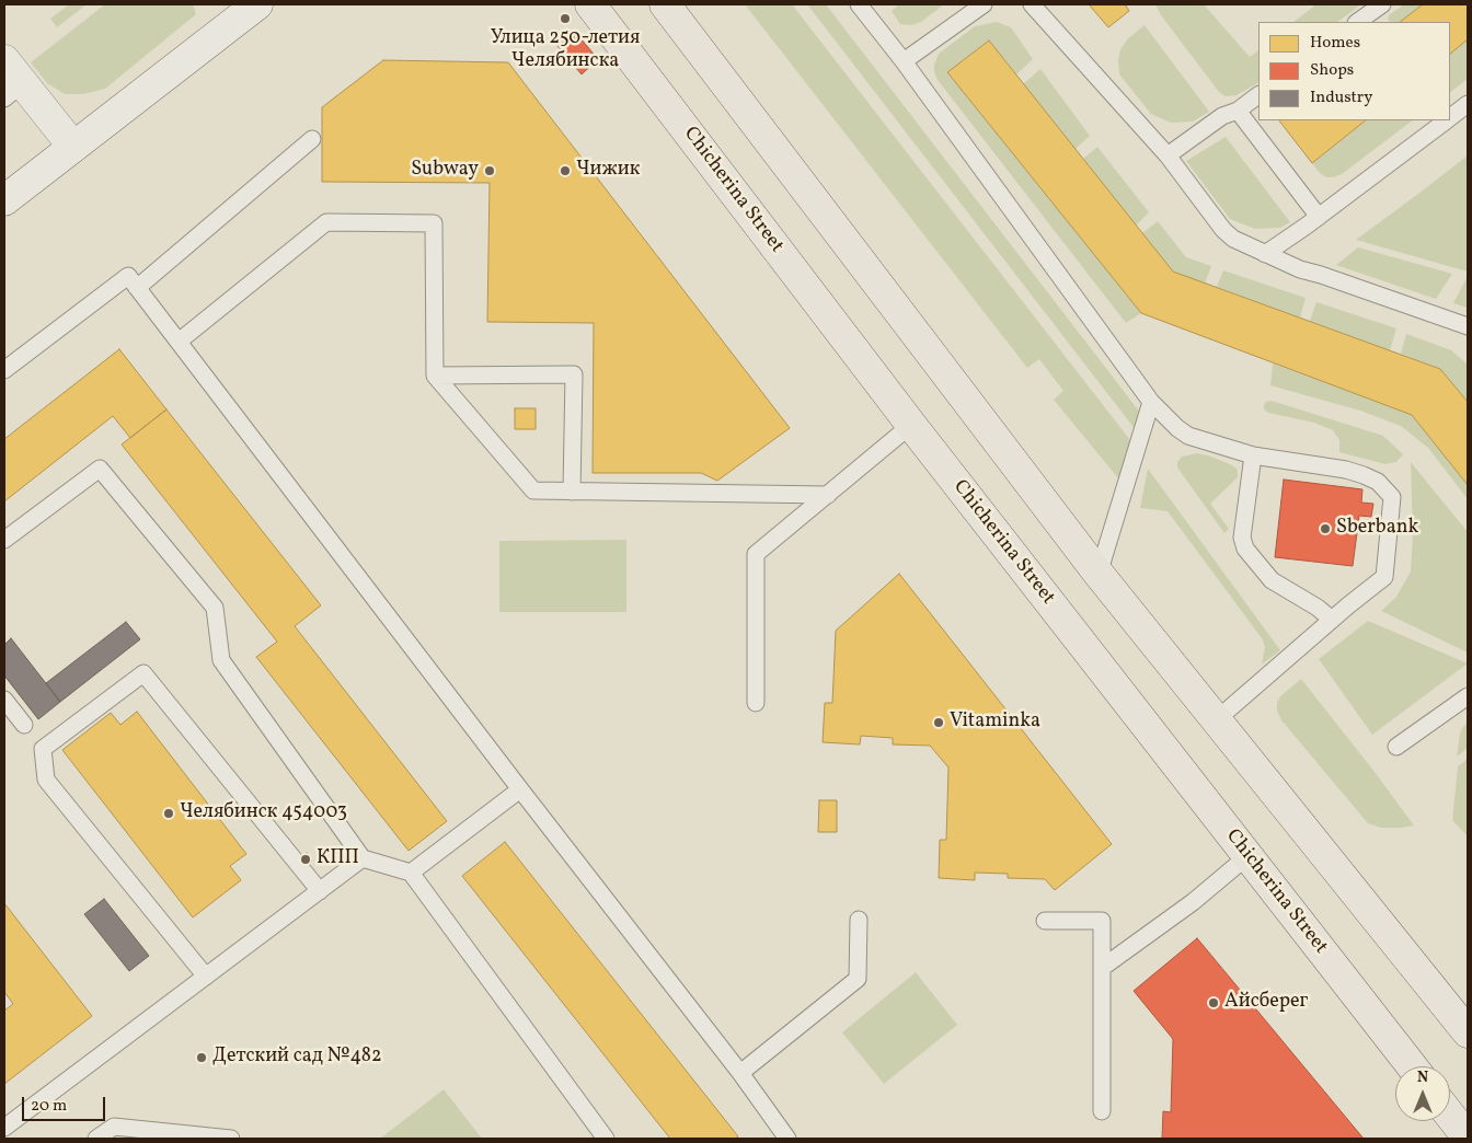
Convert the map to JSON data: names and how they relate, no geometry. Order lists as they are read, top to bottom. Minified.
{"streets":{"main road":["Chicherina Street"]},"places":["Улица 250-летия Челябинска","Subway","Чижик","Sberbank","Vitaminka","Челябинск 454003","КПП","Айсберег","Детский сад №482"],"legend":["Homes","Shops","Industry"],"scale_bar":"20 m","north":"top"}
